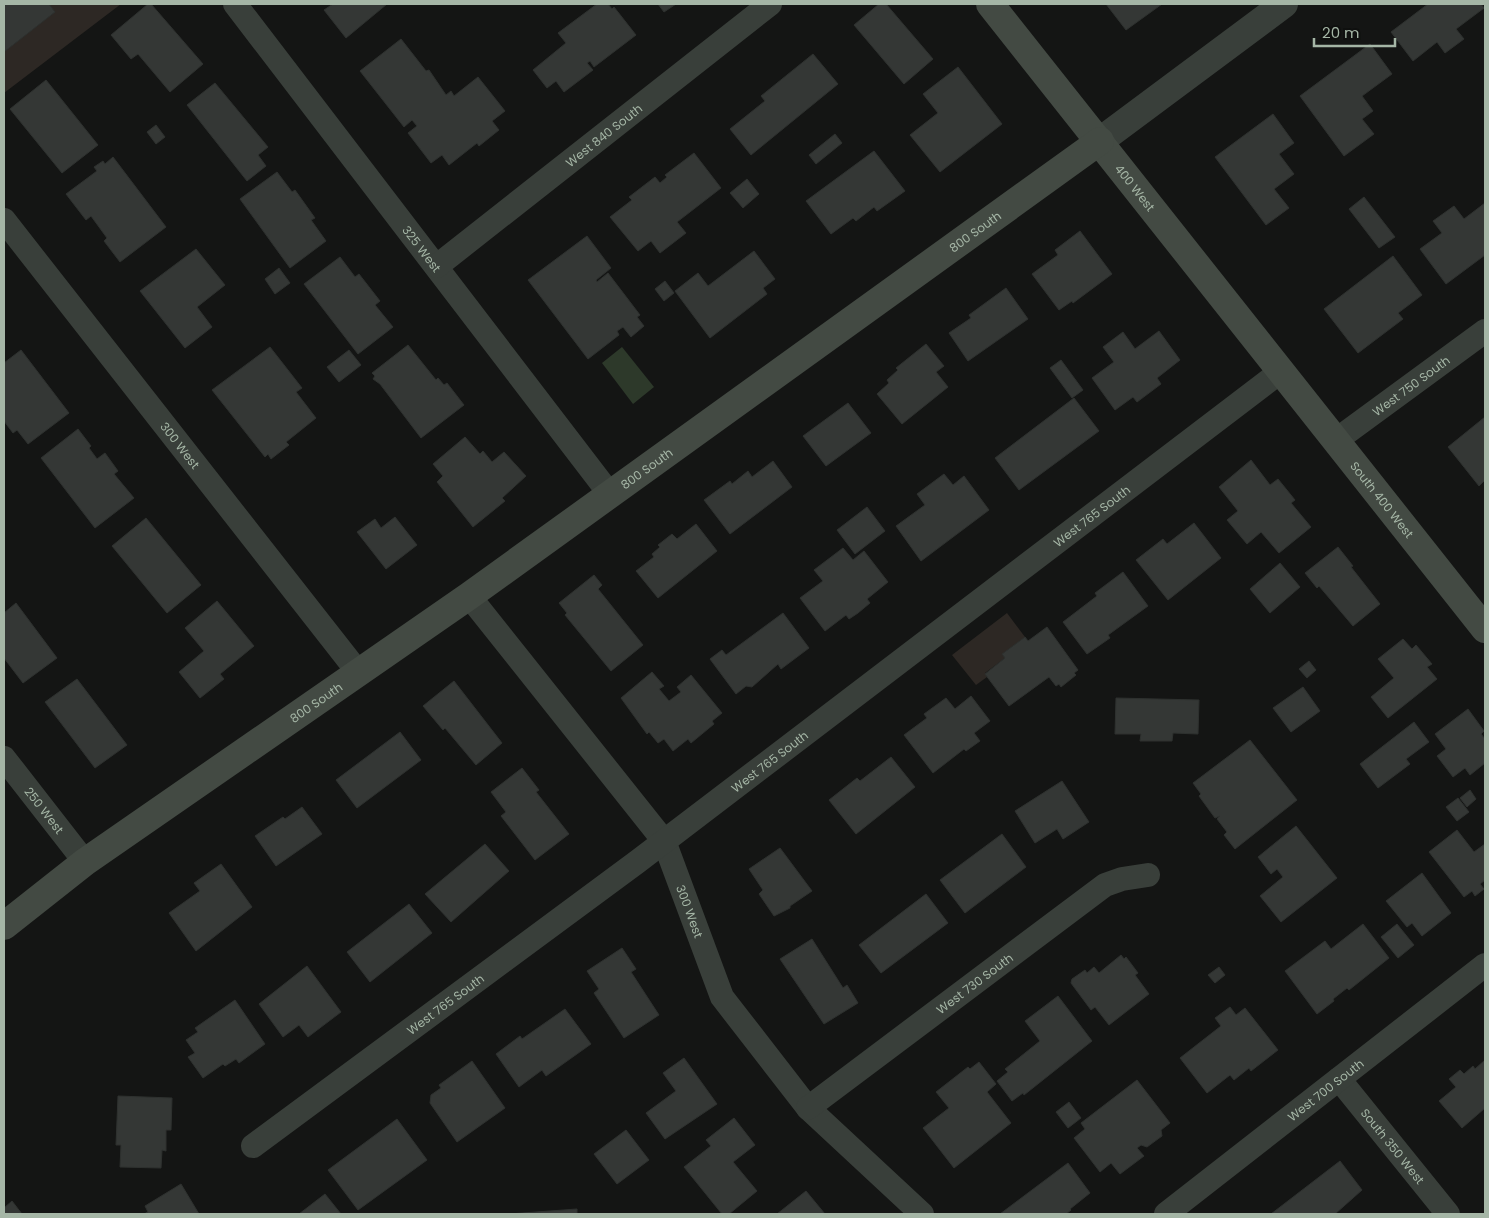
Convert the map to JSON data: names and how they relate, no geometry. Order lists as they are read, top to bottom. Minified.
{"streets":{"main road":["400 West","800 South","South 400 West"],"street":["West 840 South","325 West","West 750 South","300 West","West 765 South","250 West","West 730 South","West 700 South","South 350 West"]},"crossings":[["West 840 South","325 West"],["400 West","800 South"],["400 West","South 400 West"],["400 West","West 765 South"],["800 South","325 West"],["800 South","300 West"],["800 South","250 West"],["West 750 South","South 400 West"],["300 West","West 765 South"],["300 West","West 730 South"],["South 400 West","West 765 South"],["West 700 South","South 350 West"]],"scale_bar":"20 m"}
